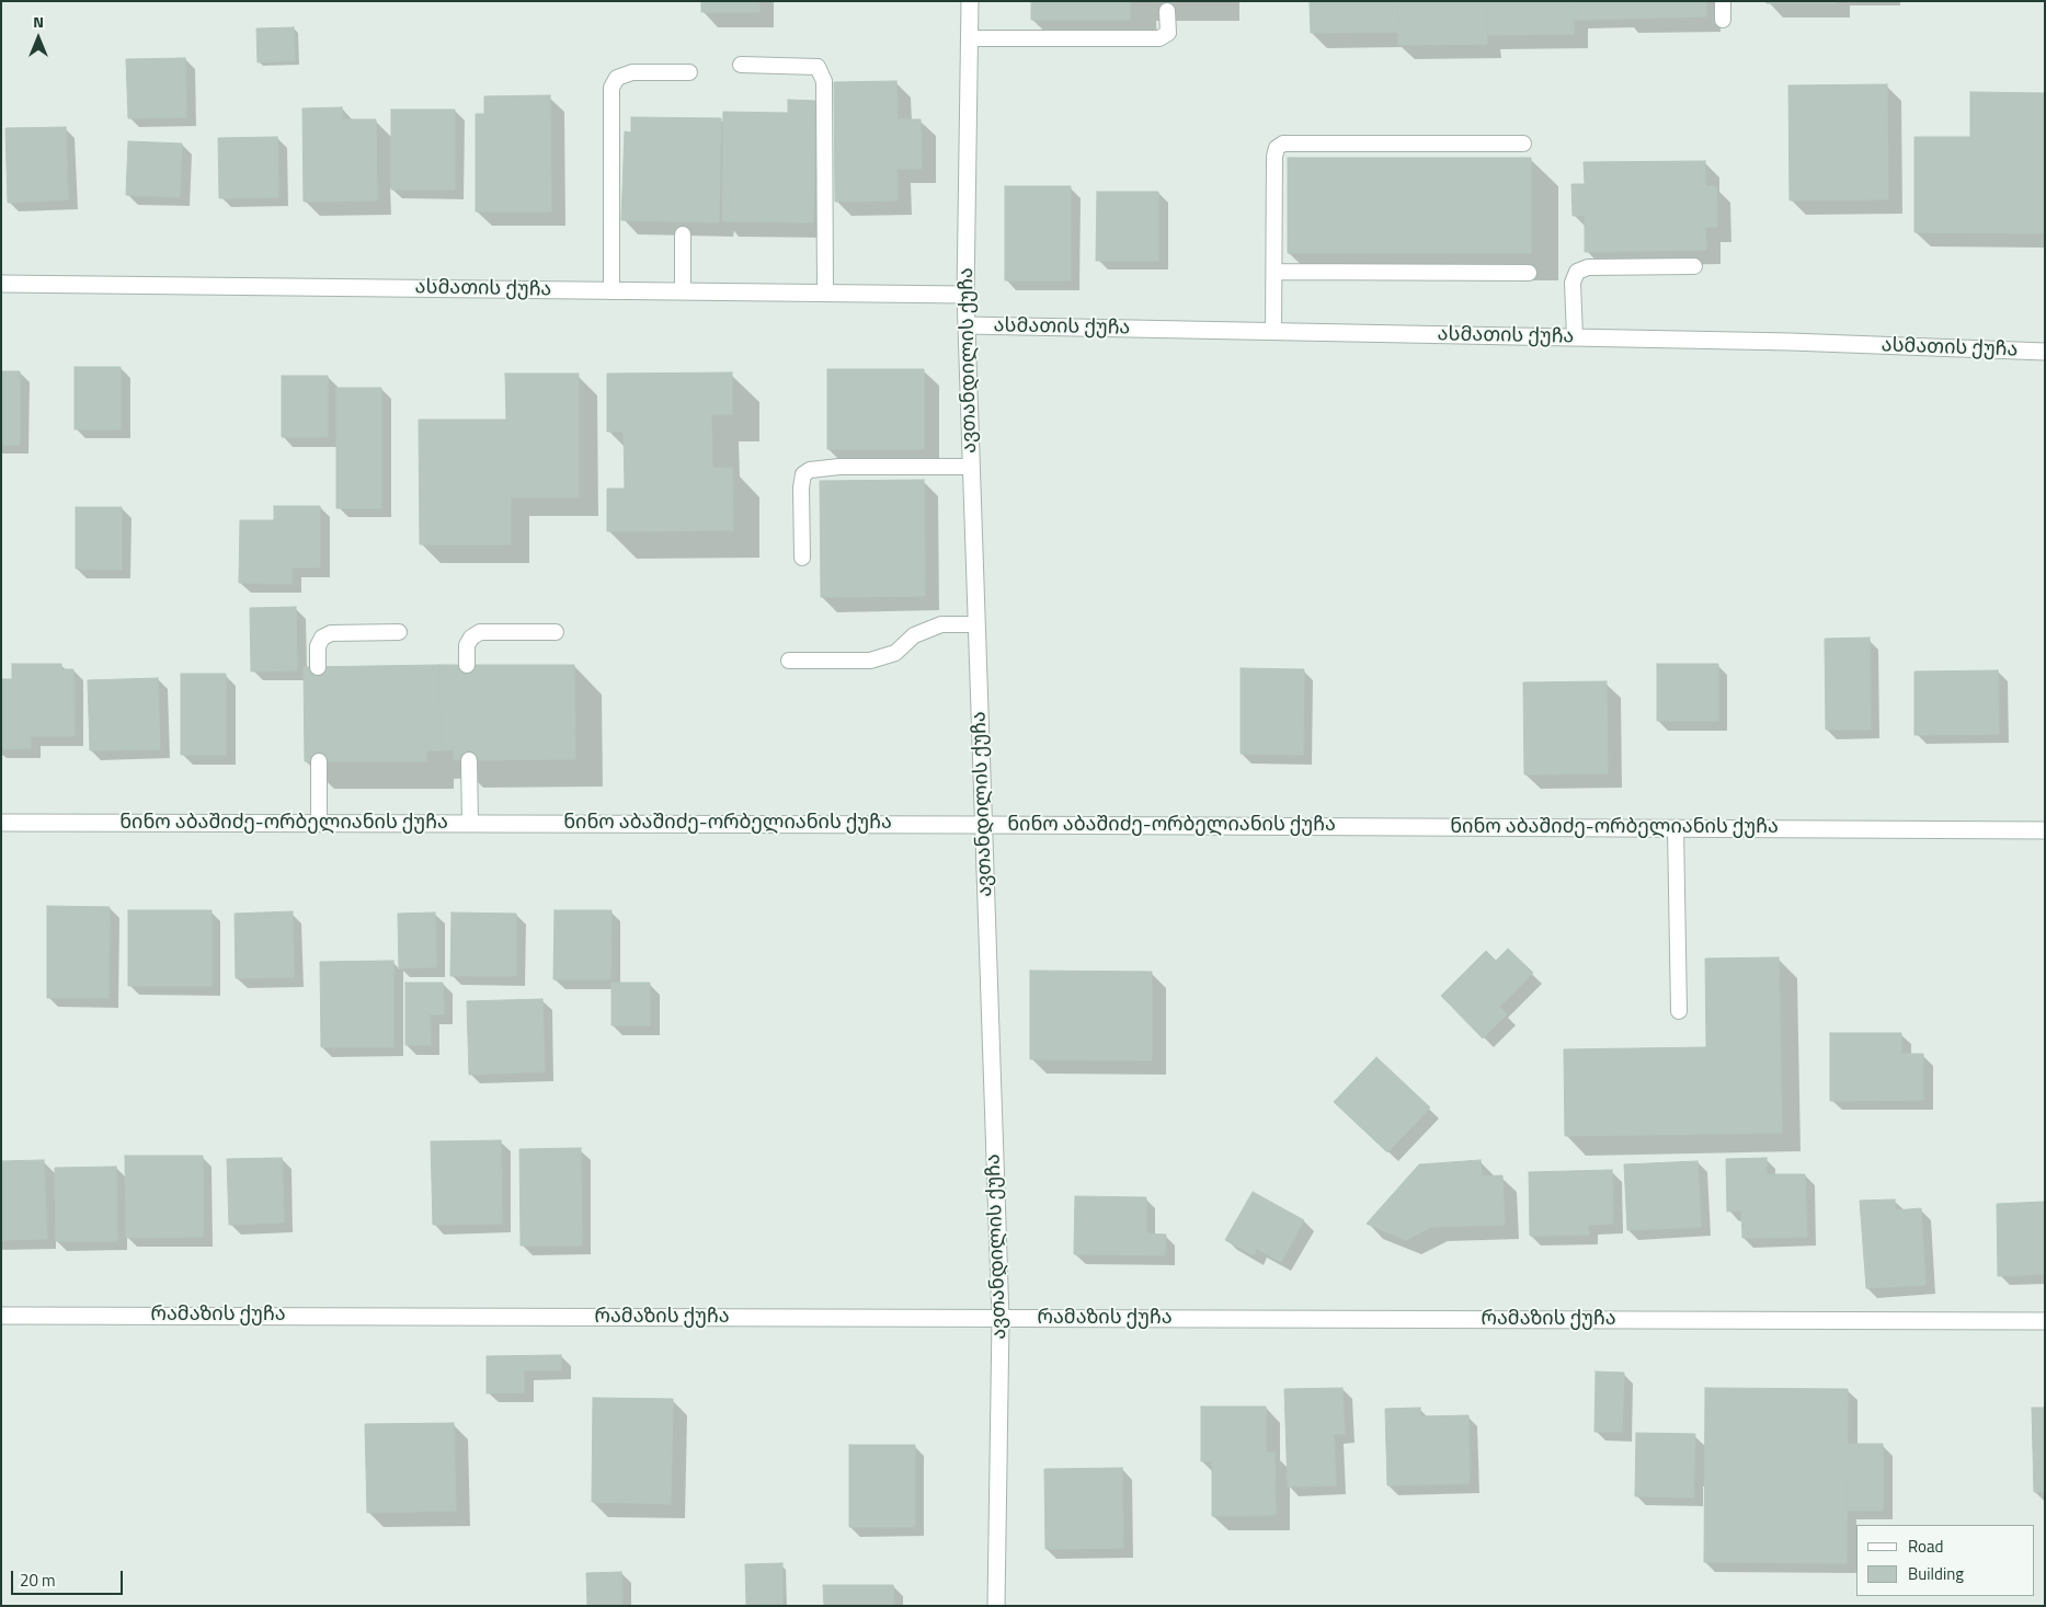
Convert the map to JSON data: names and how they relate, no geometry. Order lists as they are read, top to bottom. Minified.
{"streets":{"street":["ასმათის ქუჩა","ავთანდილის ქუჩა","ნინო აბაშიძე-ორბელიანის ქუჩა","რამაზის ქუჩა"]},"crossings":[["ასმათის ქუჩა","ავთანდილის ქუჩა"],["ავთანდილის ქუჩა","ნინო აბაშიძე-ორბელიანის ქუჩა"],["ავთანდილის ქუჩა","რამაზის ქუჩა"]],"legend":["Road","Building"],"scale_bar":"20 m","north":"top"}
